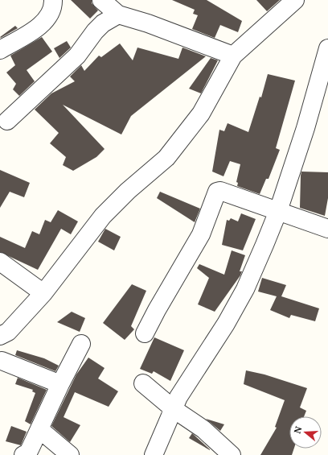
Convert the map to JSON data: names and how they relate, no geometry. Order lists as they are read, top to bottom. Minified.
{"north":"left"}
